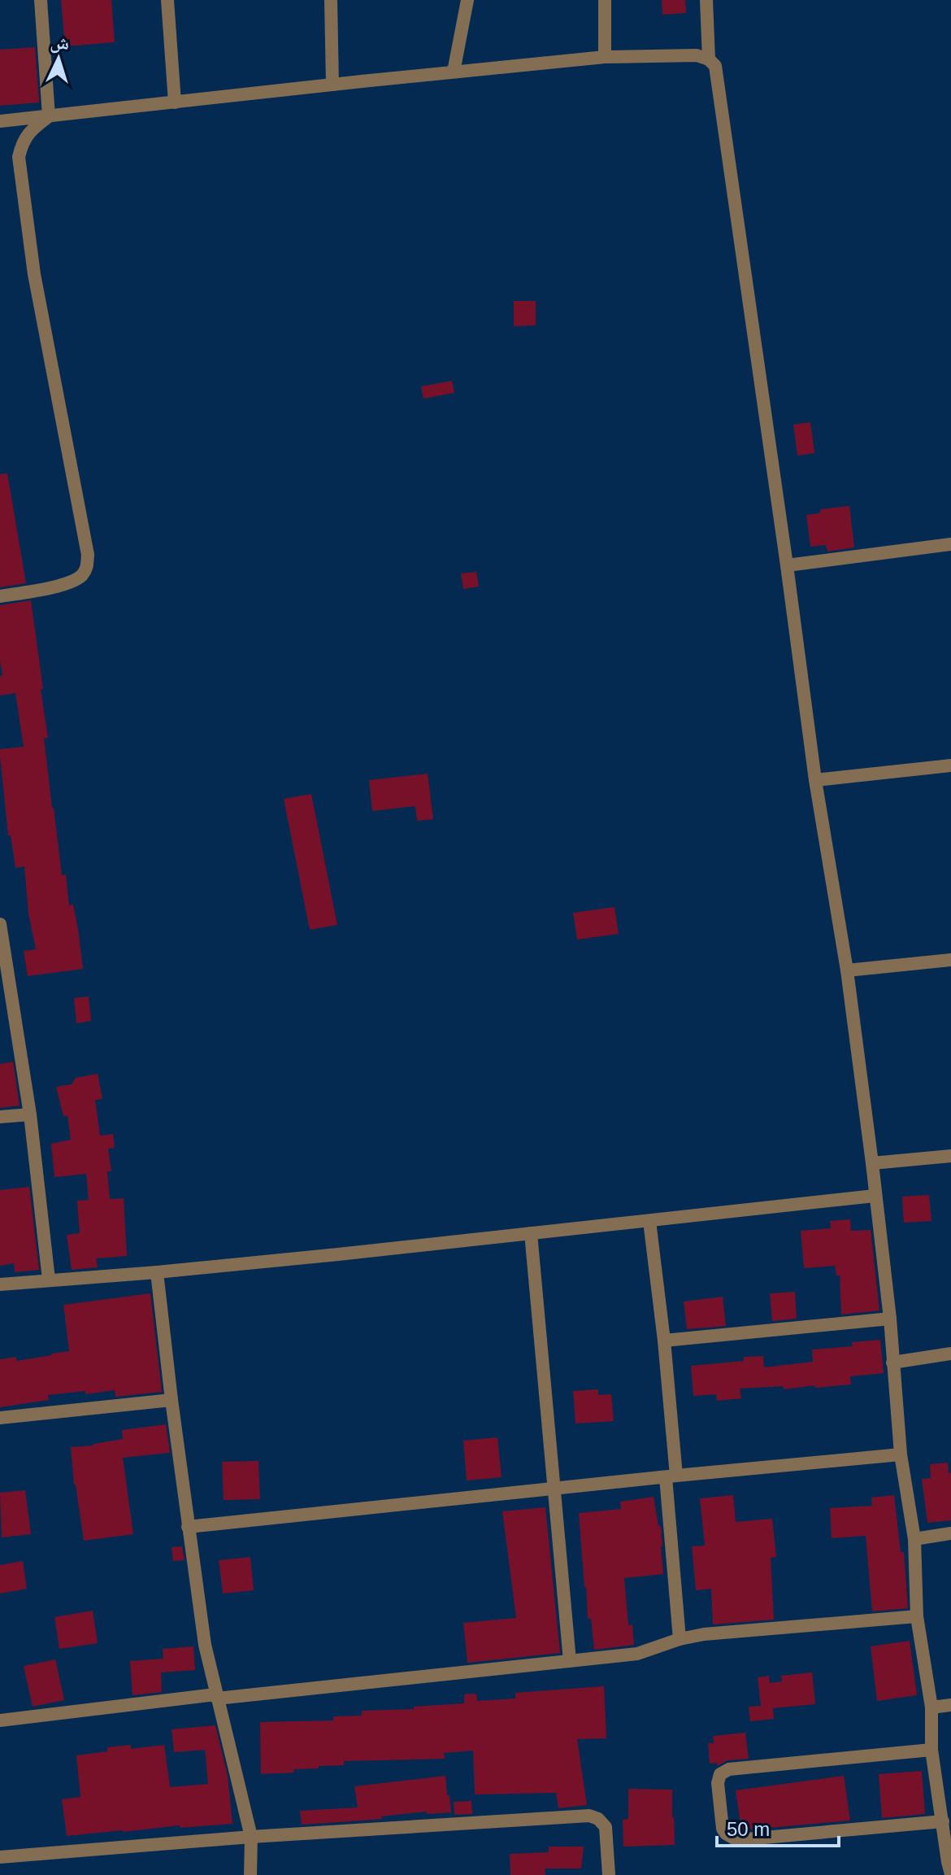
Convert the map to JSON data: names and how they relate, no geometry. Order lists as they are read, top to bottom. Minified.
{"scale_bar":"50 m","north":"top"}
